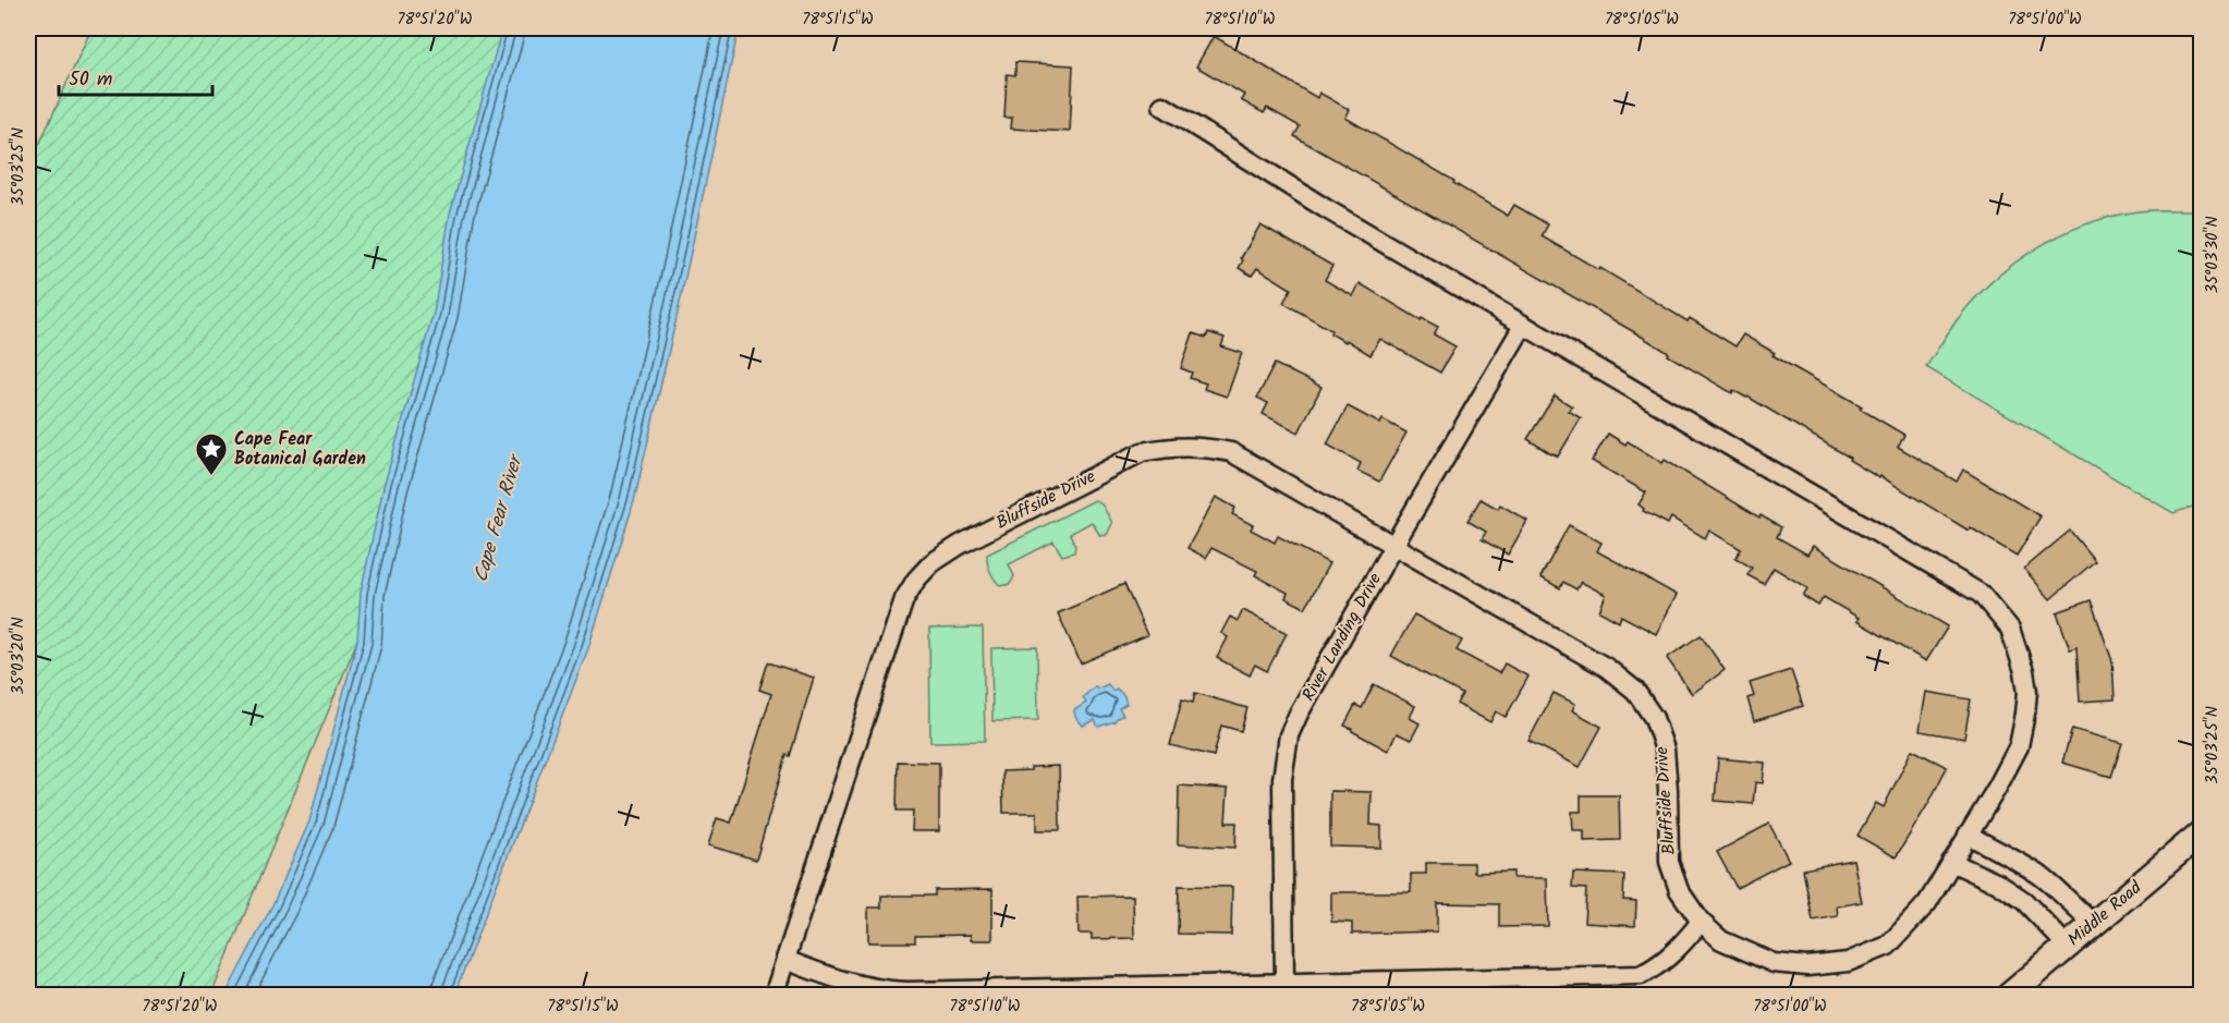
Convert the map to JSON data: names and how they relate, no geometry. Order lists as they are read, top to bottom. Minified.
{"streets":{"main road":["Middle Road"],"street":["Bluffside Drive","River Landing Drive"]},"crossings":[["Bluffside Drive","River Landing Drive"]],"water":["Cape Fear River"],"places":{"place":["Cape Fear Botanical Garden"]},"scale_bar":"50 m","coordinates":["78°51'20\"W","78°51'15\"W","78°51'10\"W","78°51'05\"W","78°51'00\"W","35°03'25\"N","35°03'30\"N","35°03'20\"N"]}
